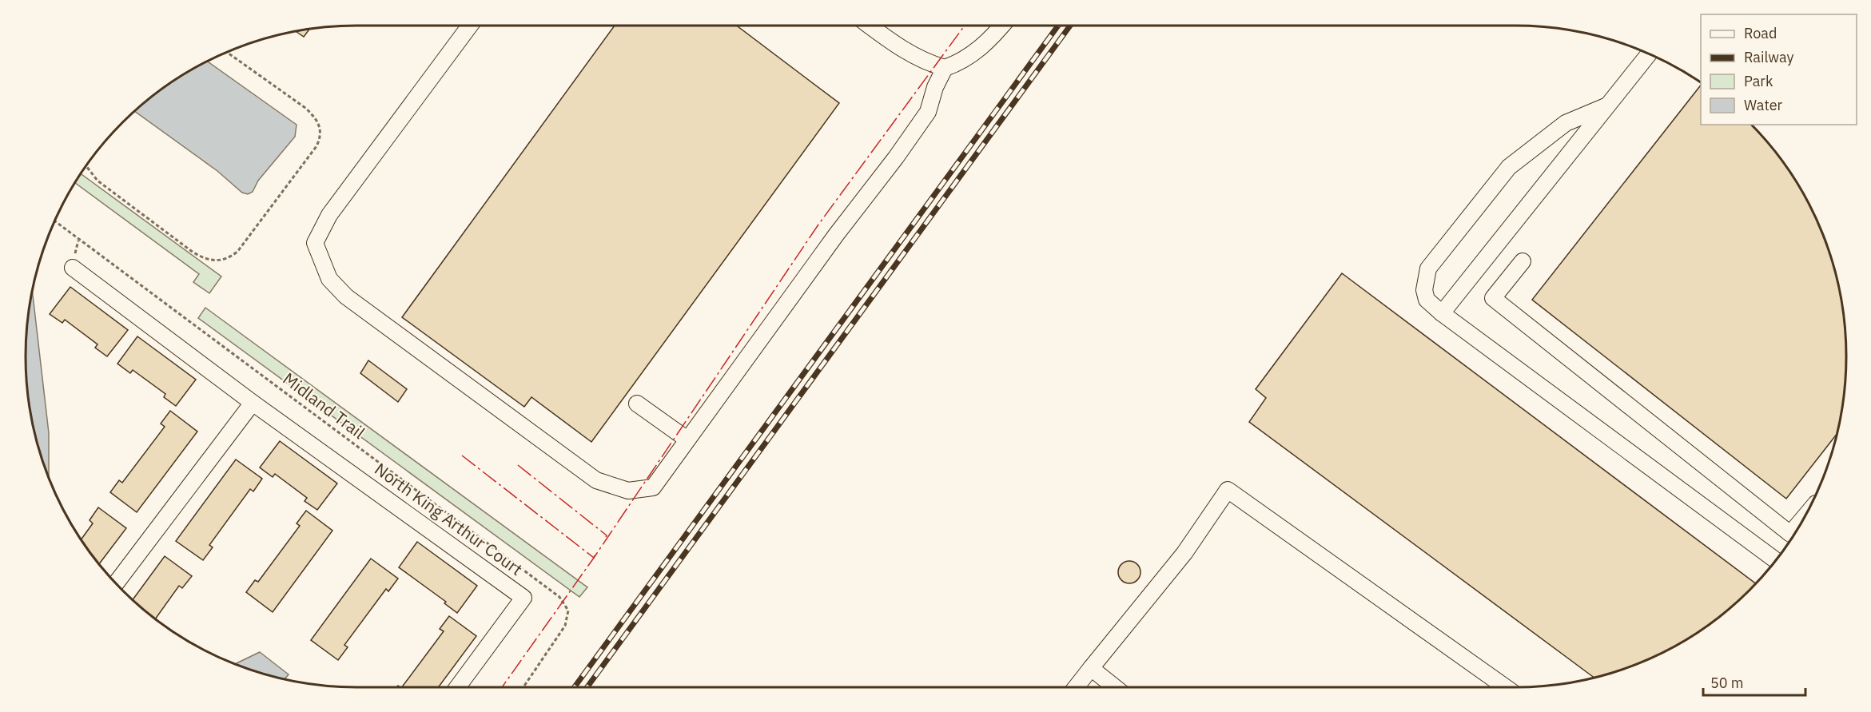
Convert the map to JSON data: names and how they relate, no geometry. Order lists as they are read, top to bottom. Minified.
{"streets":{"street":["North King Arthur Court"],"path":["Midland Trail"]},"legend":["Road","Railway","Park","Water"],"scale_bar":"50 m"}
